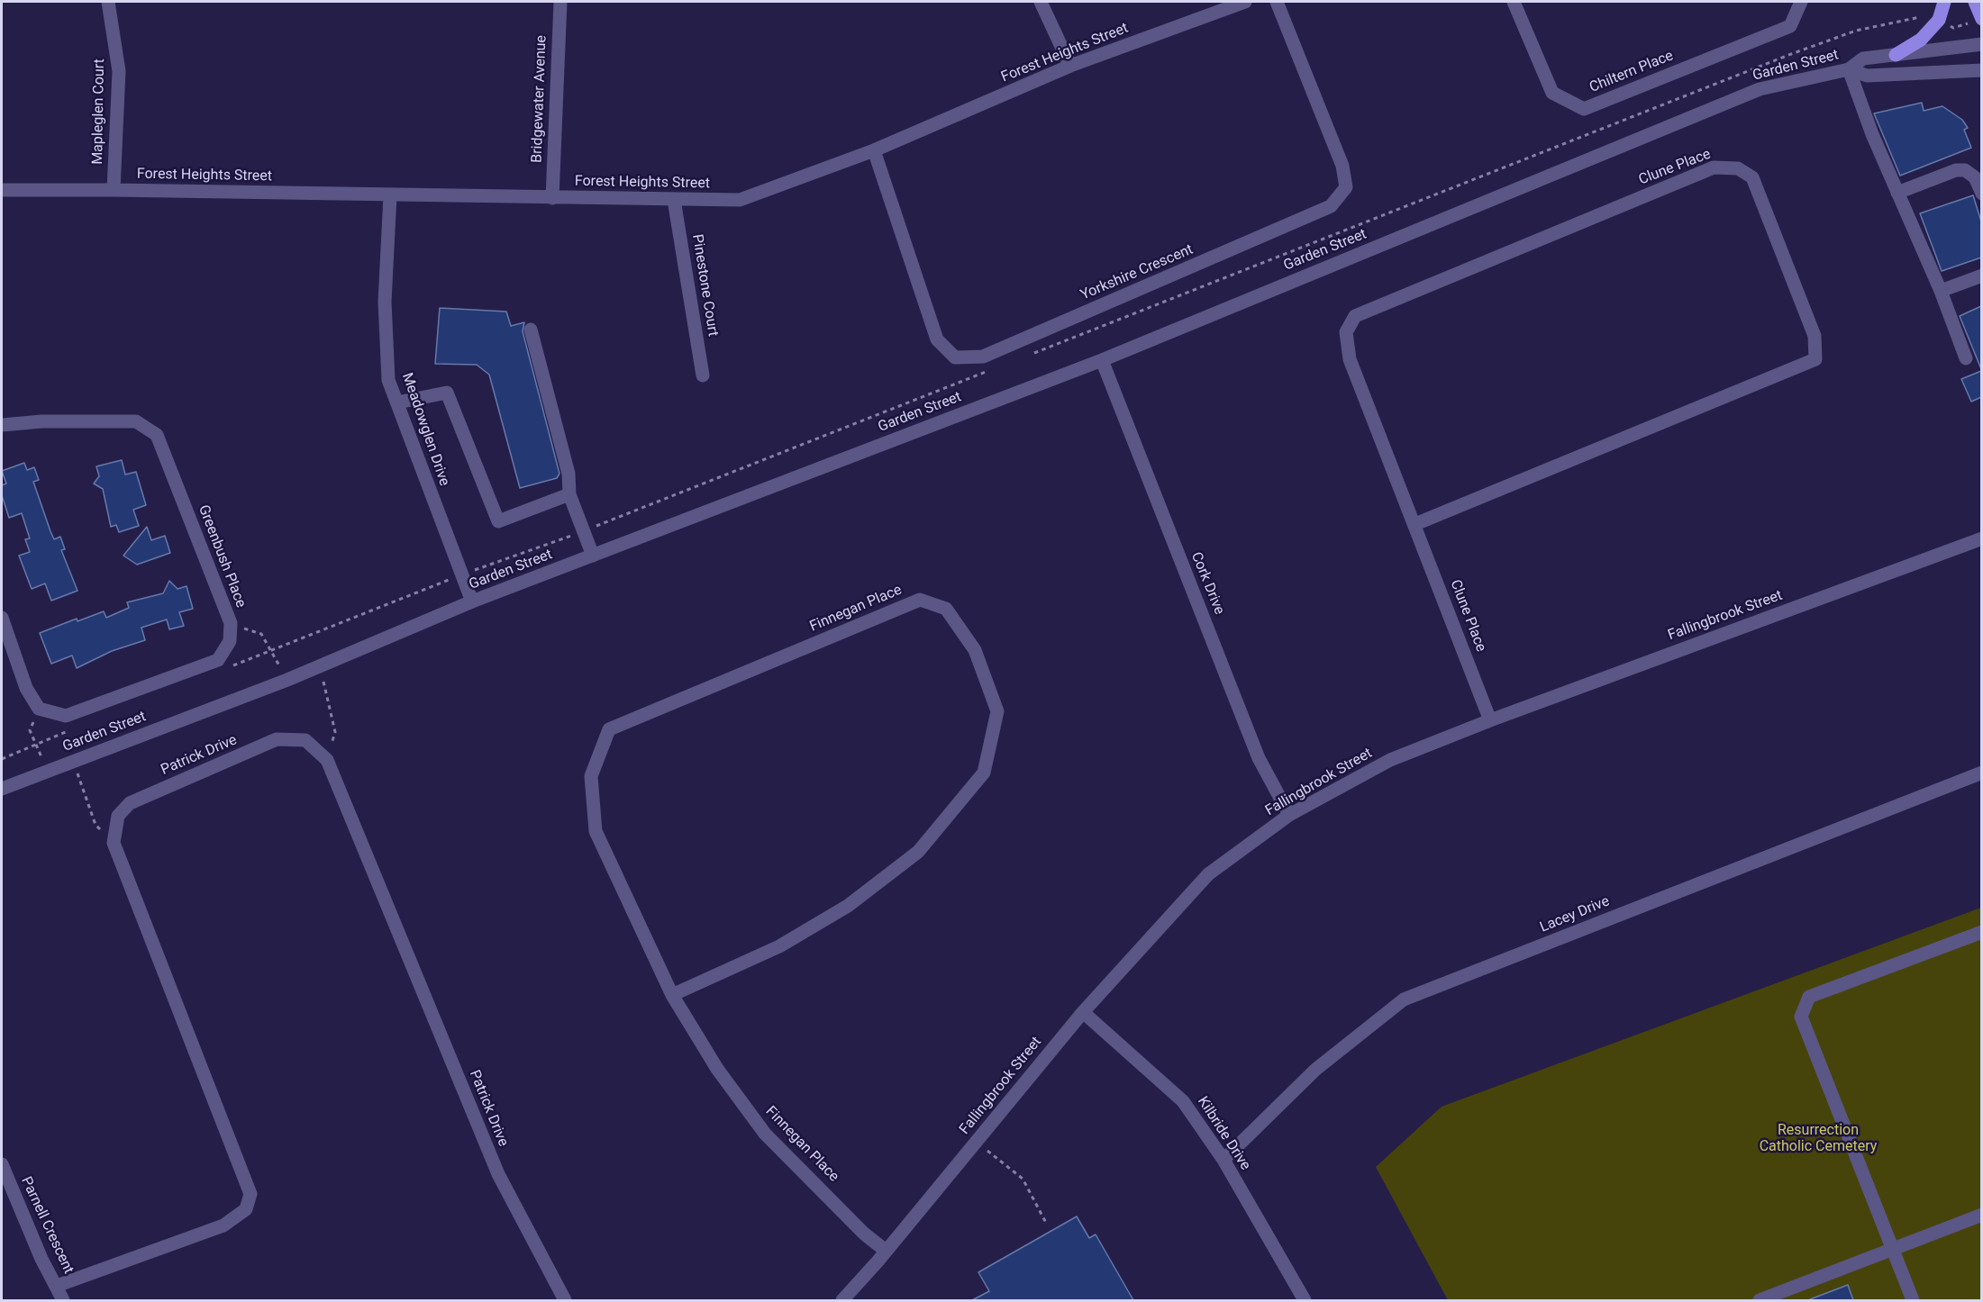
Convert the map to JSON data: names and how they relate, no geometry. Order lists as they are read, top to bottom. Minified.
{"streets":{"street":["Forest Heights Street","Garden Street","Chiltern Place","Bridgewater Avenue","Mapleglen Court","Clune Place","Yorkshire Crescent","Pinestone Court","Meadowglen Drive","Greenbush Place","Cork Drive","Finnegan Place","Fallingbrook Street","Patrick Drive","Lacey Drive","Kilbride Drive","Parnell Crescent"]},"crossings":[["Forest Heights Street","Bridgewater Avenue"],["Forest Heights Street","Mapleglen Court"],["Forest Heights Street","Yorkshire Crescent"],["Forest Heights Street","Pinestone Court"],["Forest Heights Street","Meadowglen Drive"],["Garden Street","Meadowglen Drive"],["Garden Street","Cork Drive"],["Clune Place","Fallingbrook Street"],["Cork Drive","Fallingbrook Street"],["Finnegan Place","Fallingbrook Street"],["Fallingbrook Street","Kilbride Drive"],["Lacey Drive","Kilbride Drive"]],"parks":["Resurrection Catholic Cemetery"]}
